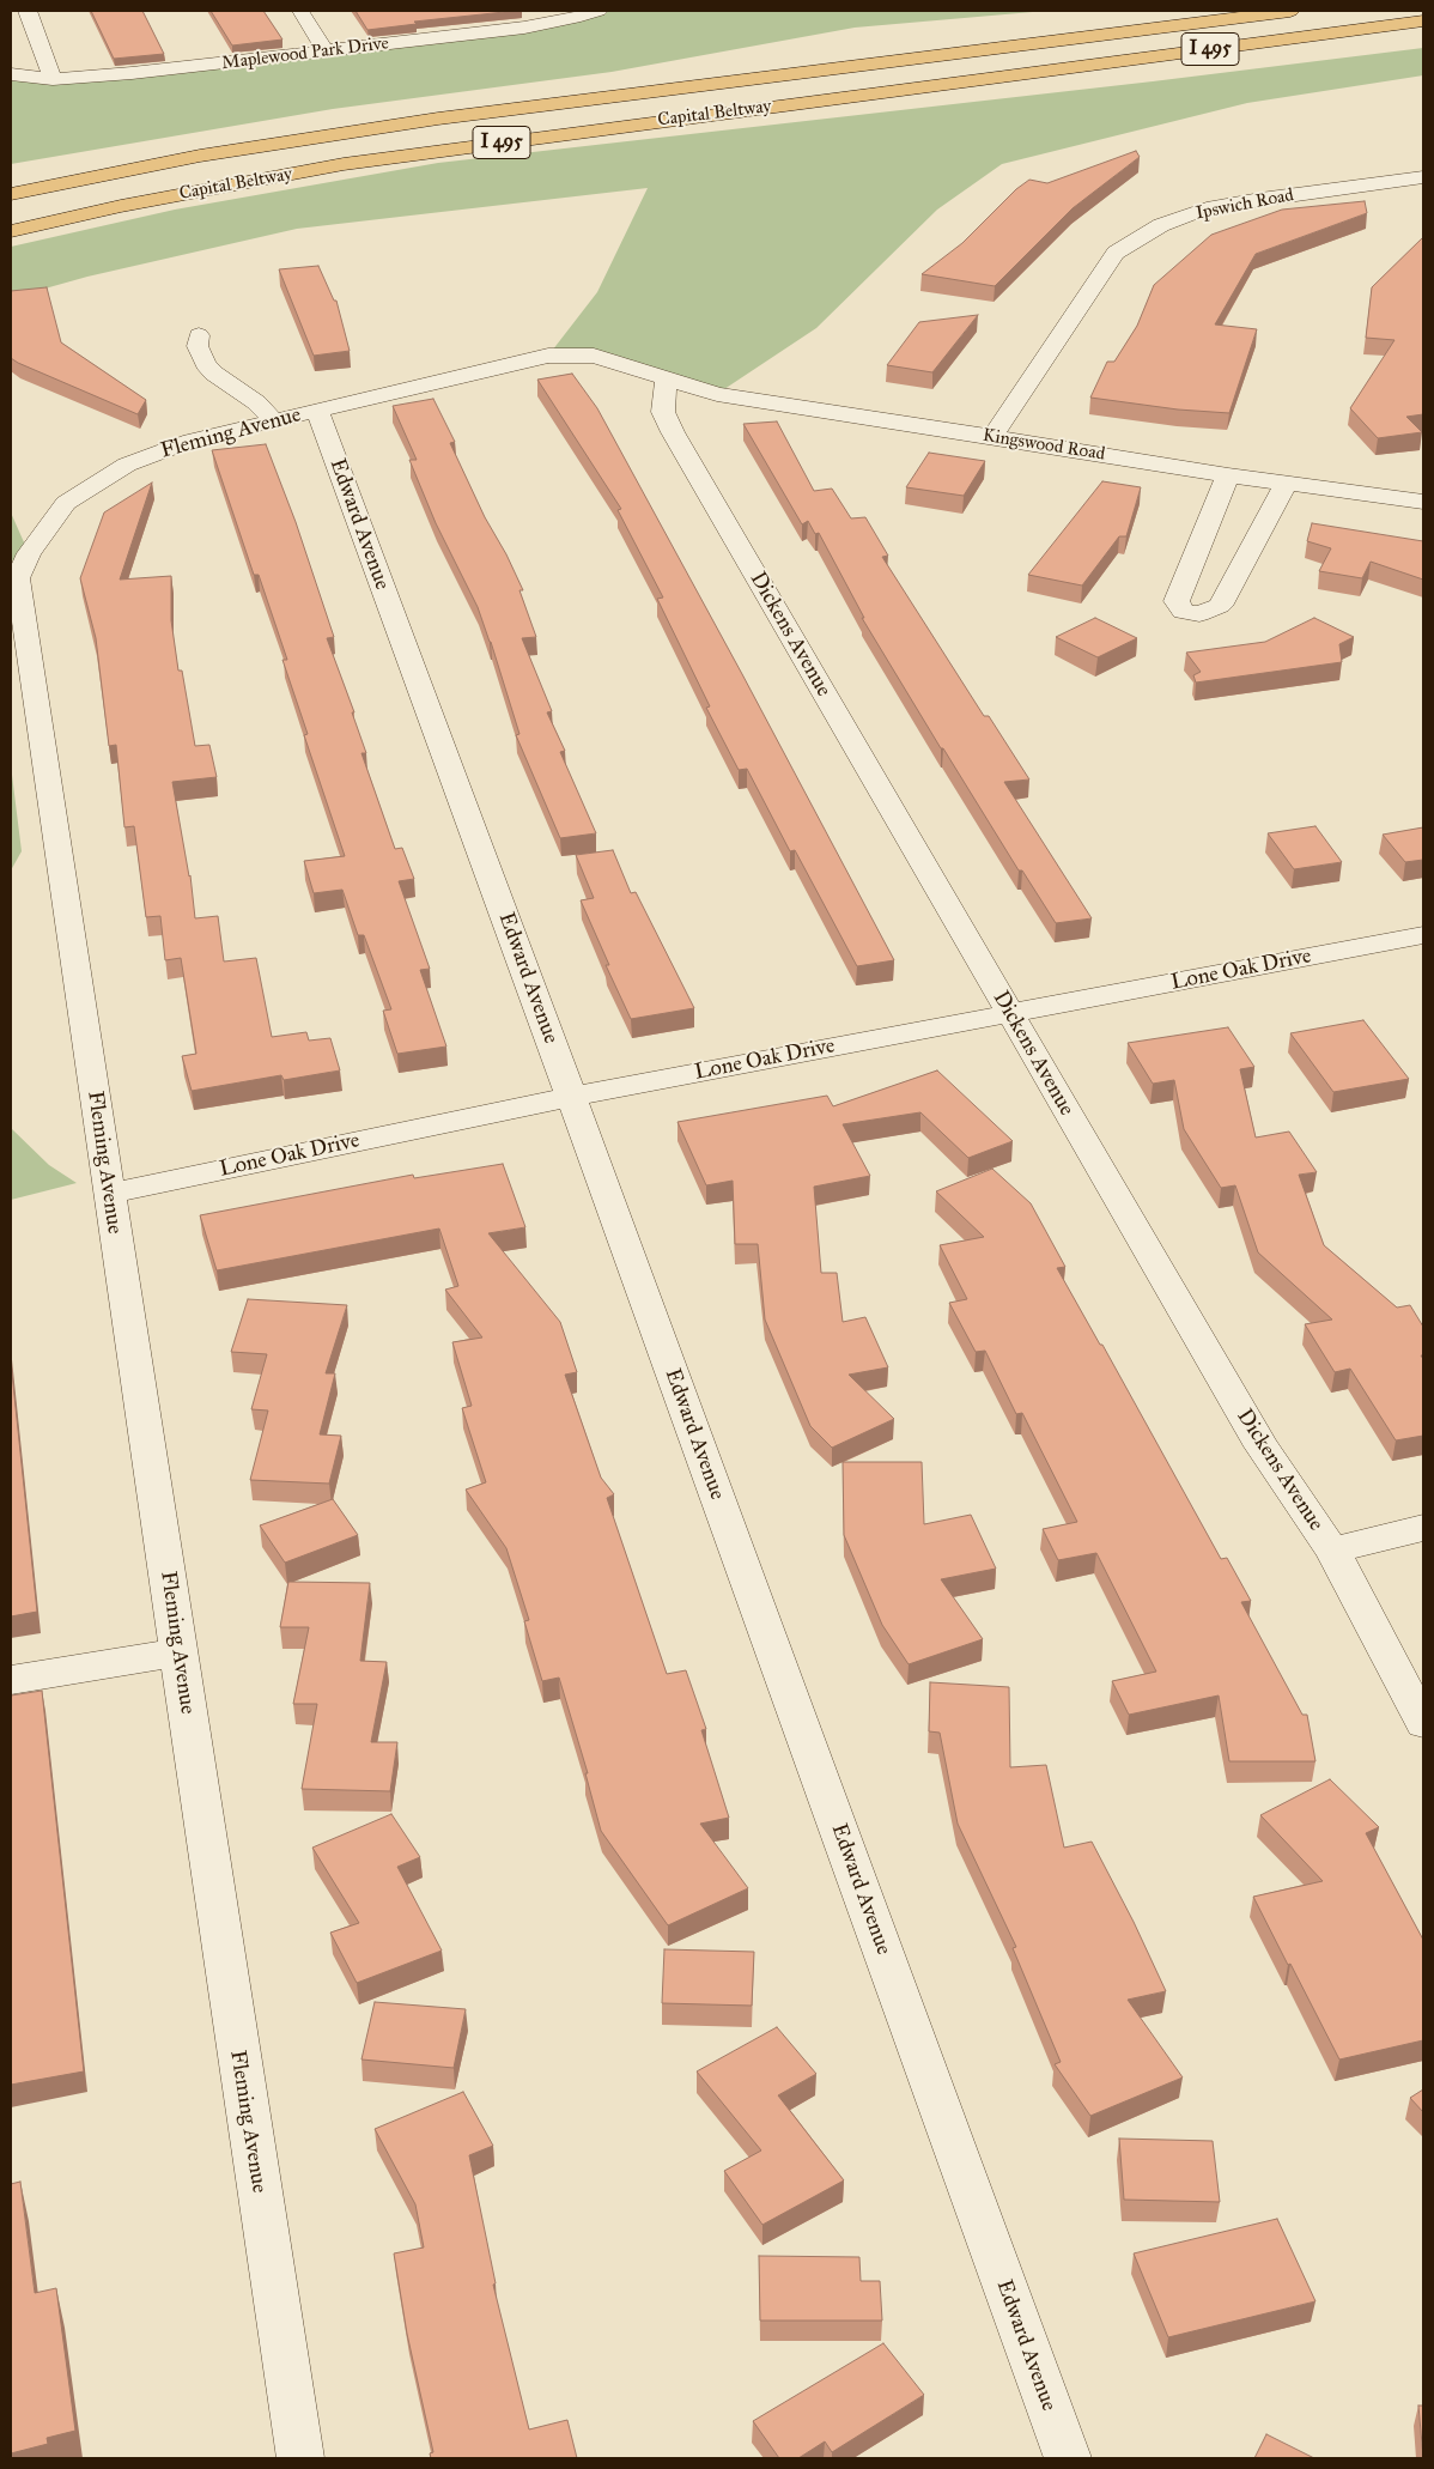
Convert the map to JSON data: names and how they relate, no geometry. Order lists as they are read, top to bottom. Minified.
{"streets":{"highway":["I 495","Capital Beltway"],"street":["Maplewood Park Drive","Ipswich Road","Fleming Avenue","Kingswood Road","Edward Avenue","Dickens Avenue","Lone Oak Drive"]},"crossings":[["Ipswich Road","Kingswood Road"],["Fleming Avenue","Kingswood Road"],["Fleming Avenue","Edward Avenue"],["Fleming Avenue","Dickens Avenue"],["Fleming Avenue","Lone Oak Drive"],["Kingswood Road","Dickens Avenue"],["Edward Avenue","Lone Oak Drive"],["Dickens Avenue","Lone Oak Drive"]]}
